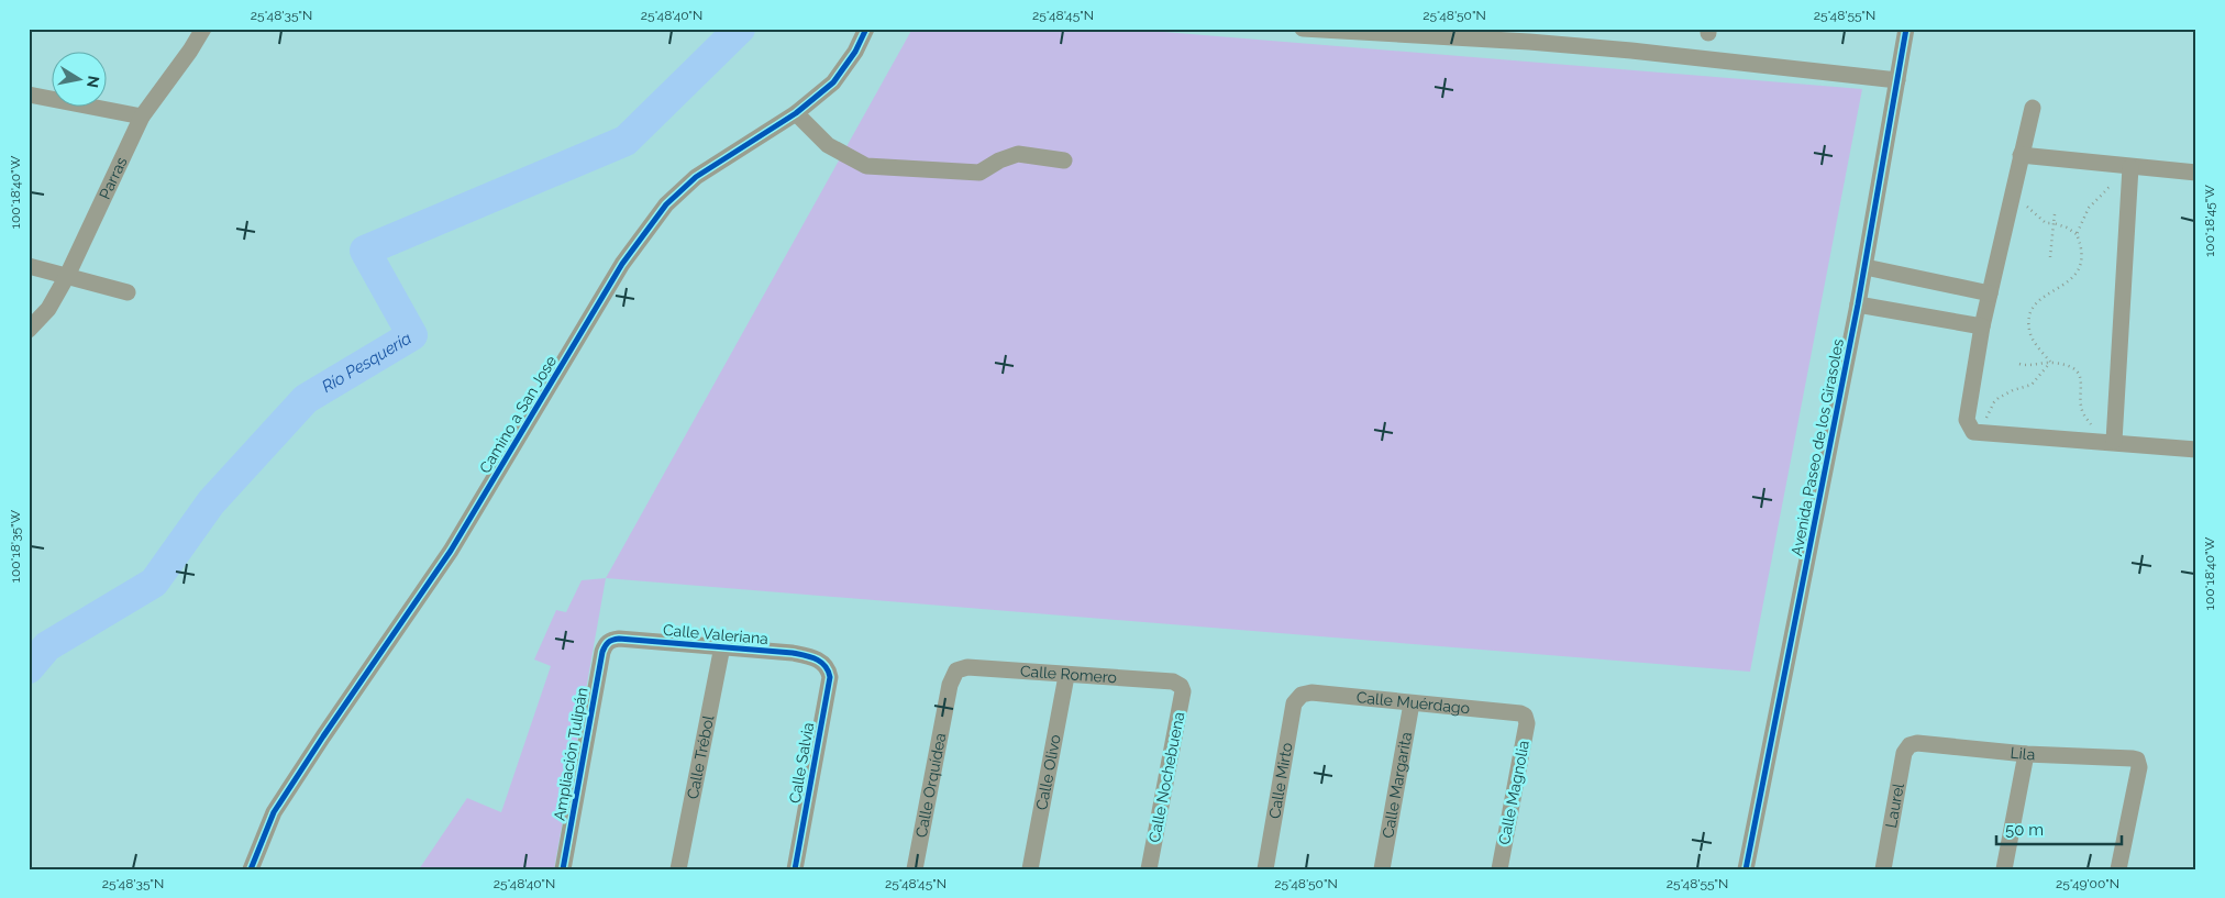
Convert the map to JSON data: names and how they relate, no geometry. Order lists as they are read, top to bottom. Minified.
{"streets":{"street":["Parras","Camino a San Jose","Avenida Paseo de los Girasoles","Calle Valeriana","Calle Romero","Calle Muérdago","Lila","Ampliación Tulipán","Calle Trébol","Calle Salvia","Calle Olivo","Calle Nochebuena","Calle Mirto","Calle Orquídea","Calle Margarita","Calle Magnolia","Laurel"]},"crossings":[["Calle Valeriana","Ampliación Tulipán"],["Calle Valeriana","Calle Trébol"],["Calle Valeriana","Calle Salvia"],["Calle Romero","Calle Olivo"],["Calle Romero","Calle Nochebuena"],["Calle Romero","Calle Orquídea"],["Calle Muérdago","Calle Mirto"],["Calle Muérdago","Calle Margarita"],["Calle Muérdago","Calle Magnolia"],["Lila","Laurel"]],"water":["Río Pesquería"],"scale_bar":"50 m","north":"right","coordinates":["25°48'35\"N","25°48'40\"N","25°48'45\"N","25°48'50\"N","25°48'55\"N","100°18'40\"W","100°18'45\"W","100°18'35\"W","25°49'00\"N"]}
